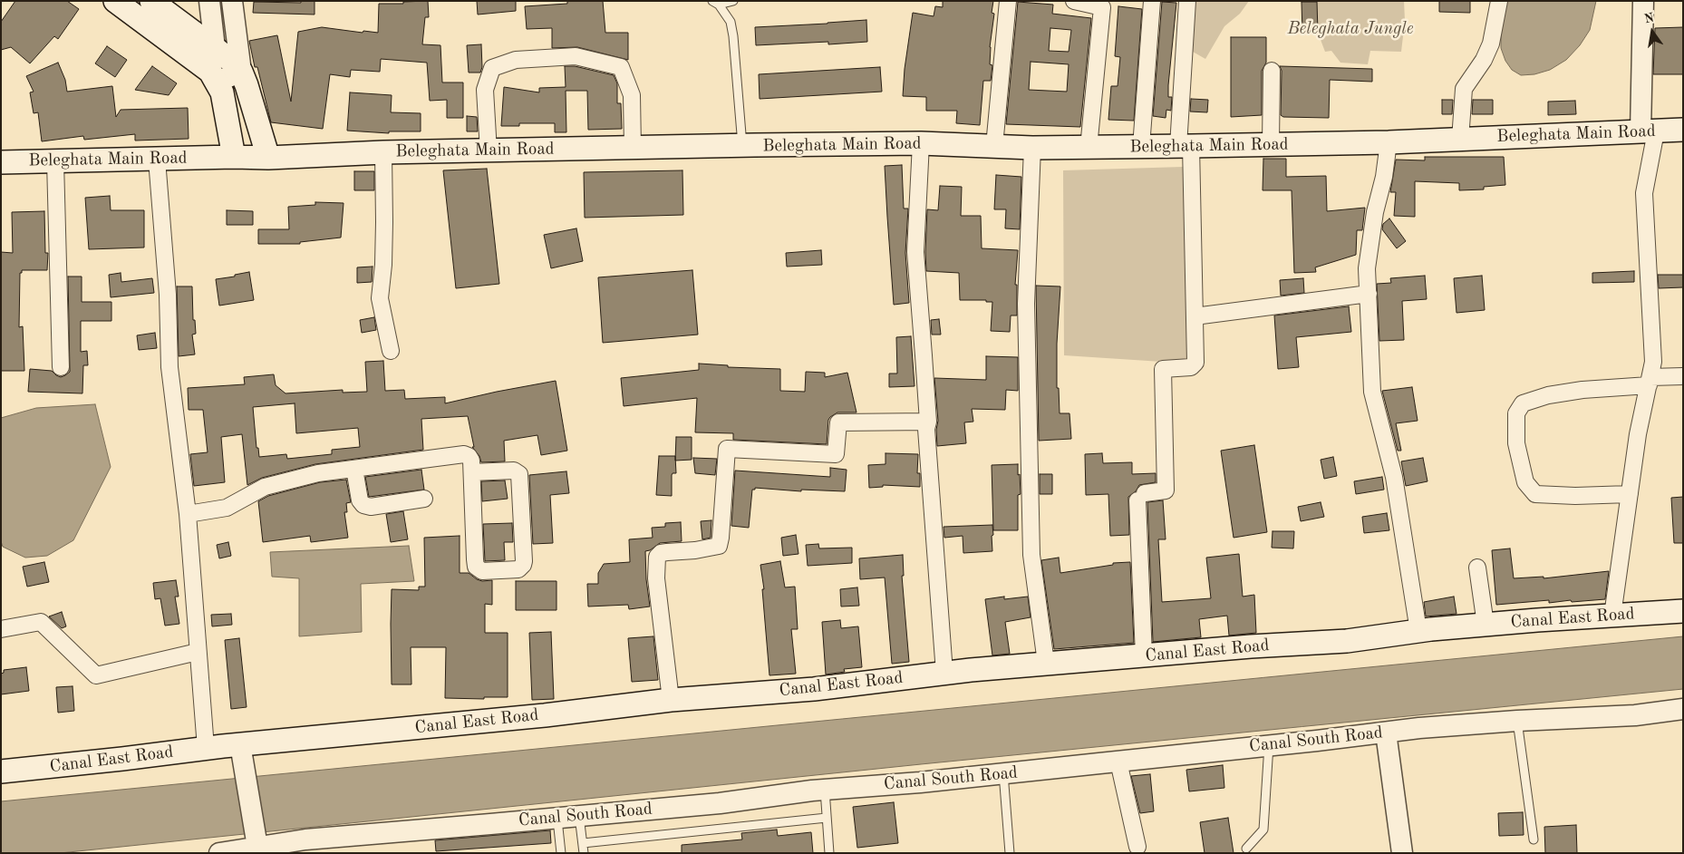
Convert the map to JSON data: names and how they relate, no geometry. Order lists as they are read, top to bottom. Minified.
{"streets":{"main road":["Beleghata Main Road","Canal East Road"],"street":["Canal South Road"]},"parks":["Beleghata Jungle"],"north":"top"}
